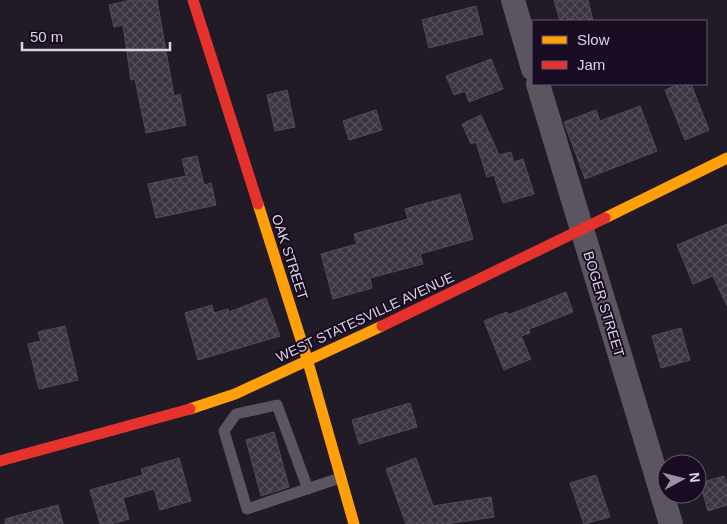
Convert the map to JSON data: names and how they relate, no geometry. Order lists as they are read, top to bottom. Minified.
{"streets":{"street":["OAK STREET","BOGER STREET","WEST STATESVILLE AVENUE"]},"crossings":[["OAK STREET","WEST STATESVILLE AVENUE"],["BOGER STREET","WEST STATESVILLE AVENUE"]],"legend":["Slow","Jam"],"scale_bar":"50 m","north":"right"}
